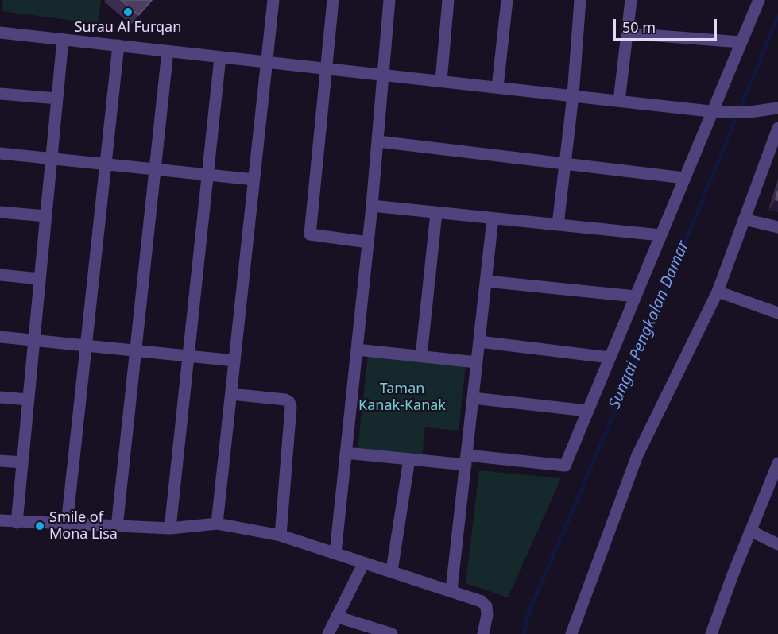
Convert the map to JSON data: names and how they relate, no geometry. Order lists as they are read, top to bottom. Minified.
{"water":["Sungai Pengkalan Damar"],"parks":["Taman Kanak-Kanak"],"places":["Surau Al Furqan","Smile of Mona Lisa"],"scale_bar":"50 m"}
